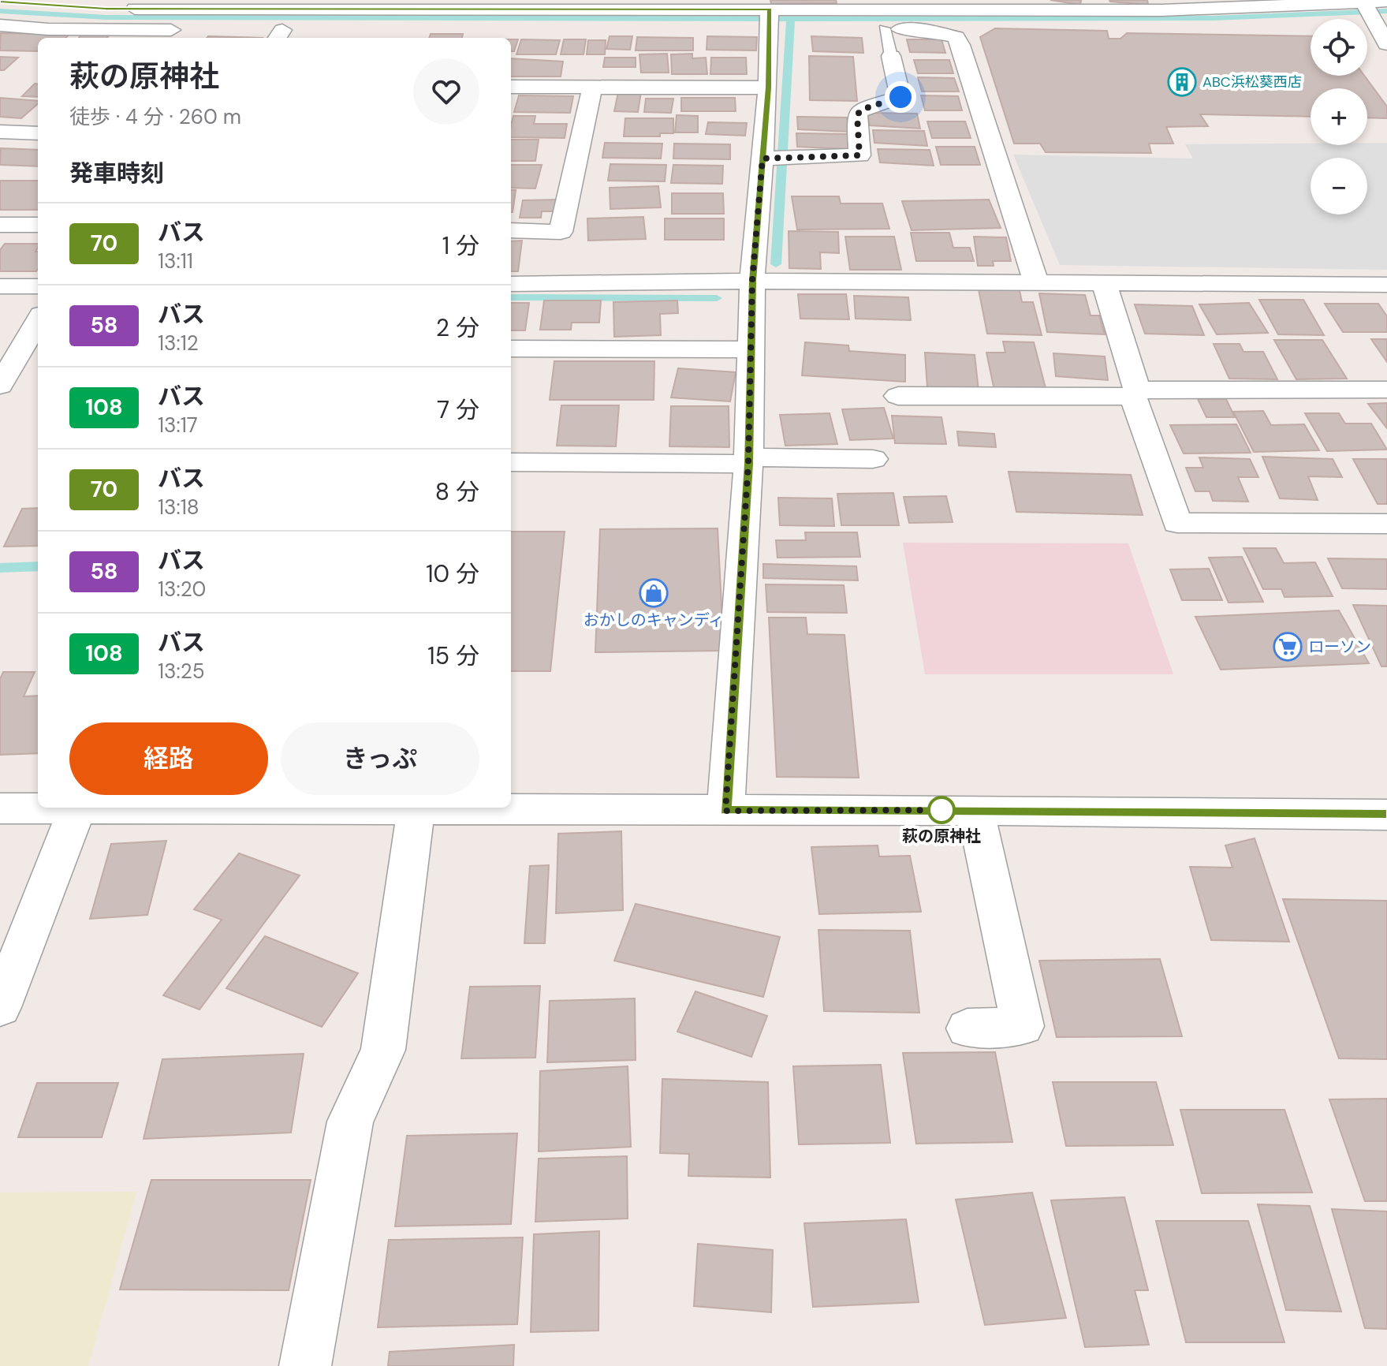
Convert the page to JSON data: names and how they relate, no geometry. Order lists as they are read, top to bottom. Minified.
{"places":{"building":["ABC浜松葵西店"],"shop":["おかしのキャンディ"],"supermarket":["ローソン"],"other":["萩の原神社"]},"lines":["bus line 70"],"page":{"map_buttons":["+","−"],"heading":[["萩の原神社","徒歩 · 4 分 · 260 m"],"発車時刻"],"list":[{"mark":"70","name":"バス","note":"13:11","value":"1 分"},{"mark":"58","name":"バス","note":"13:12","value":"2 分"},{"mark":"108","name":"バス","note":"13:17","value":"7 分"},{"mark":"70","name":"バス","note":"13:18","value":"8 分"},{"mark":"58","name":"バス","note":"13:20","value":"10 分"},{"mark":"108","name":"バス","note":"13:25","value":"15 分"}],"buttons":["経路","きっぷ"]}}
